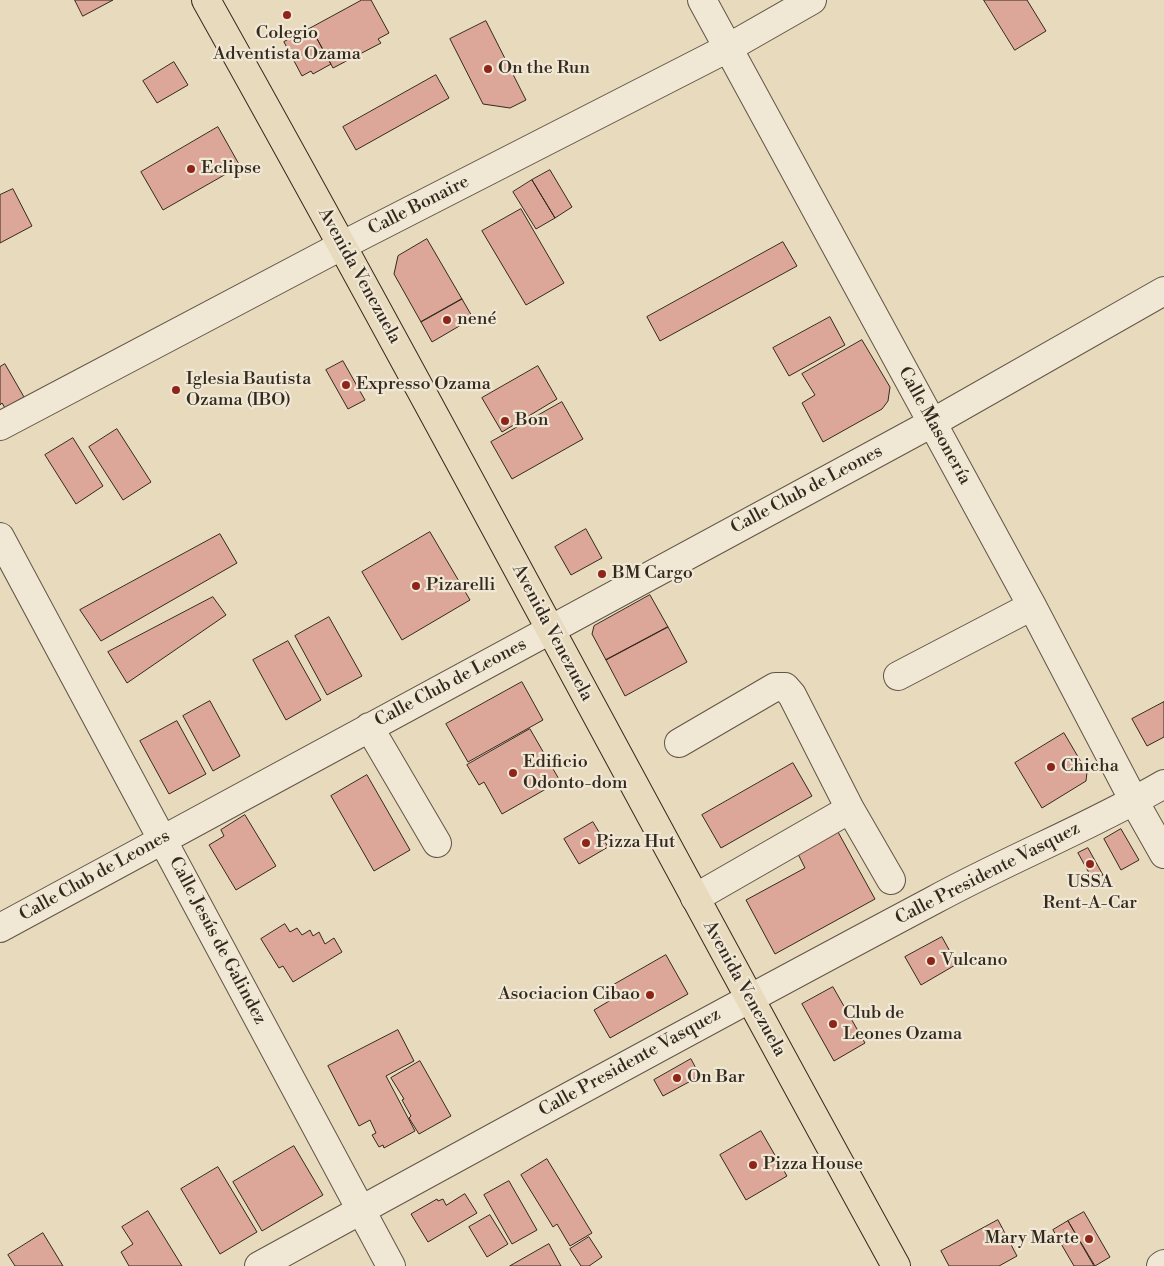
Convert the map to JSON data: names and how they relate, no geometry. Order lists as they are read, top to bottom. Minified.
{"streets":{"main road":["Avenida Venezuela"],"street":["Calle Bonaire","Calle Masonería","Calle Club de Leones","Calle Presidente Vasquez","Calle Jesús de Galindez"]},"crossings":[["Calle Bonaire","Avenida Venezuela"],["Calle Bonaire","Calle Masonería"],["Avenida Venezuela","Calle Club de Leones"],["Avenida Venezuela","Calle Presidente Vasquez"],["Calle Masonería","Calle Club de Leones"],["Calle Masonería","Calle Presidente Vasquez"],["Calle Club de Leones","Calle Jesús de Galindez"],["Calle Presidente Vasquez","Calle Jesús de Galindez"]],"places":["Colegio Adventista Ozama","On the Run","Eclipse","nené","Expresso Ozama","Iglesia Bautista Ozama (IBO)","Bon","BM Cargo","Pizarelli","Chicha","Edificio Odonto-dom","Pizza Hut","USSA Rent-A-Car","Vulcano","Asociacion Cibao","Club de Leones Ozama","On Bar","Pizza House","Mary Marte"]}
